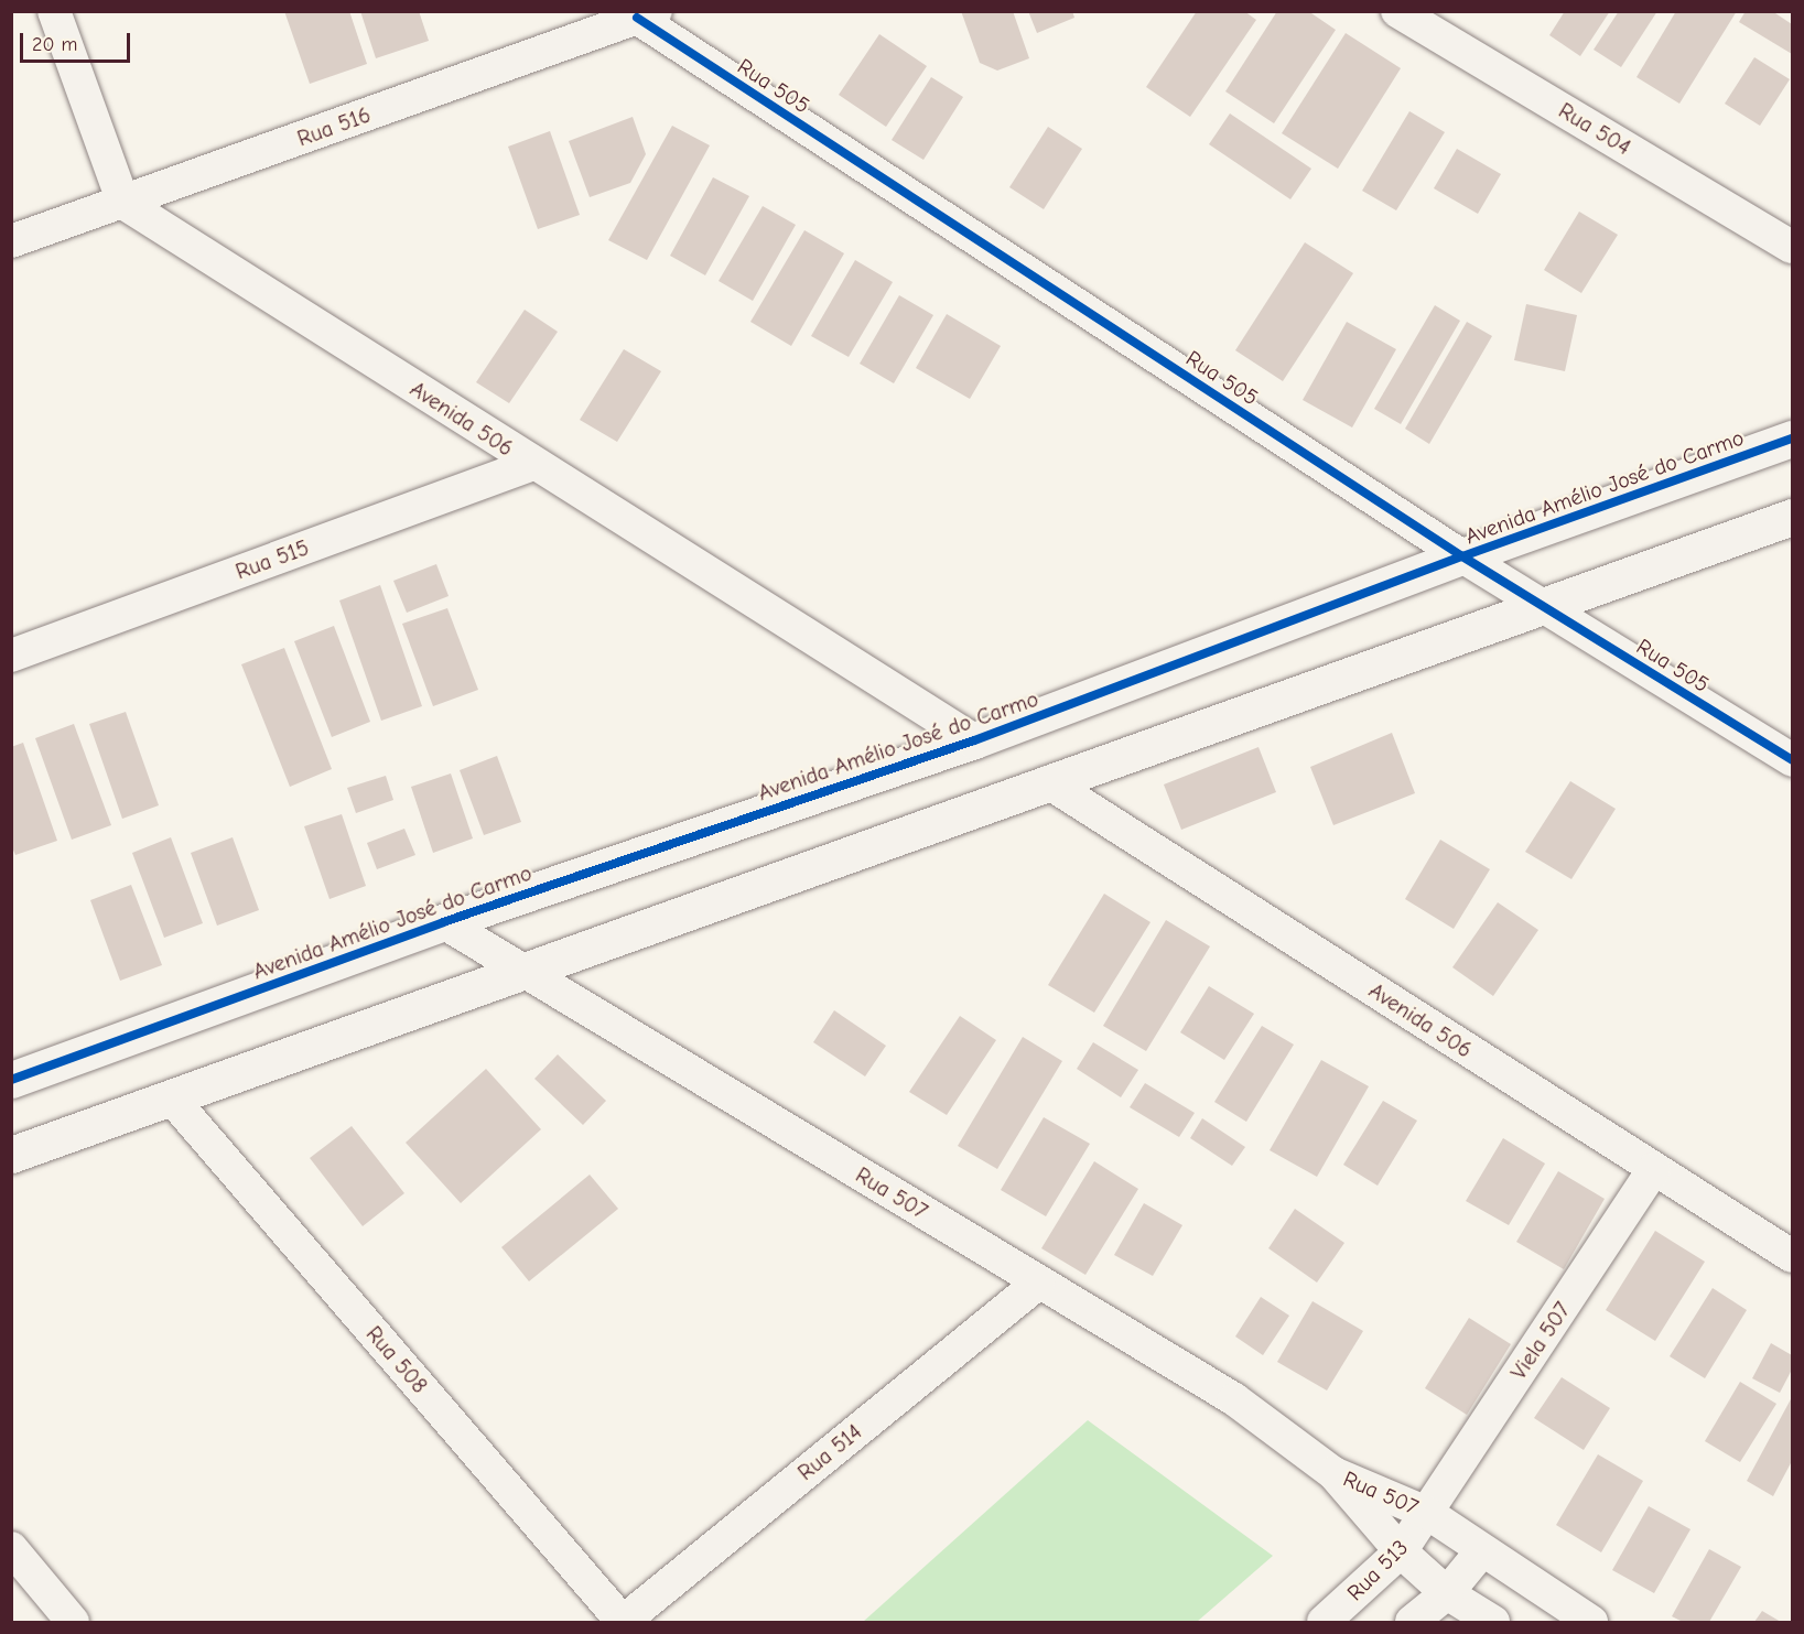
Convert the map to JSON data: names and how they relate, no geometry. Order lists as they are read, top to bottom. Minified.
{"streets":{"street":["Rua 505","Rua 516","Rua 504","Avenida 506","Avenida Amélio José do Carmo","Rua 515","Rua 507","Viela 507","Rua 508","Rua 514","Rua 513"]},"crossings":[["Rua 505","Rua 516"],["Rua 505","Avenida Amélio José do Carmo"],["Rua 516","Avenida 506"],["Avenida 506","Avenida Amélio José do Carmo"],["Avenida 506","Rua 515"],["Avenida 506","Viela 507"],["Avenida Amélio José do Carmo","Rua 507"],["Rua 507","Viela 507"],["Rua 507","Rua 514"],["Rua 507","Rua 513"],["Viela 507","Rua 513"],["Rua 508","Rua 514"]],"scale_bar":"20 m"}
